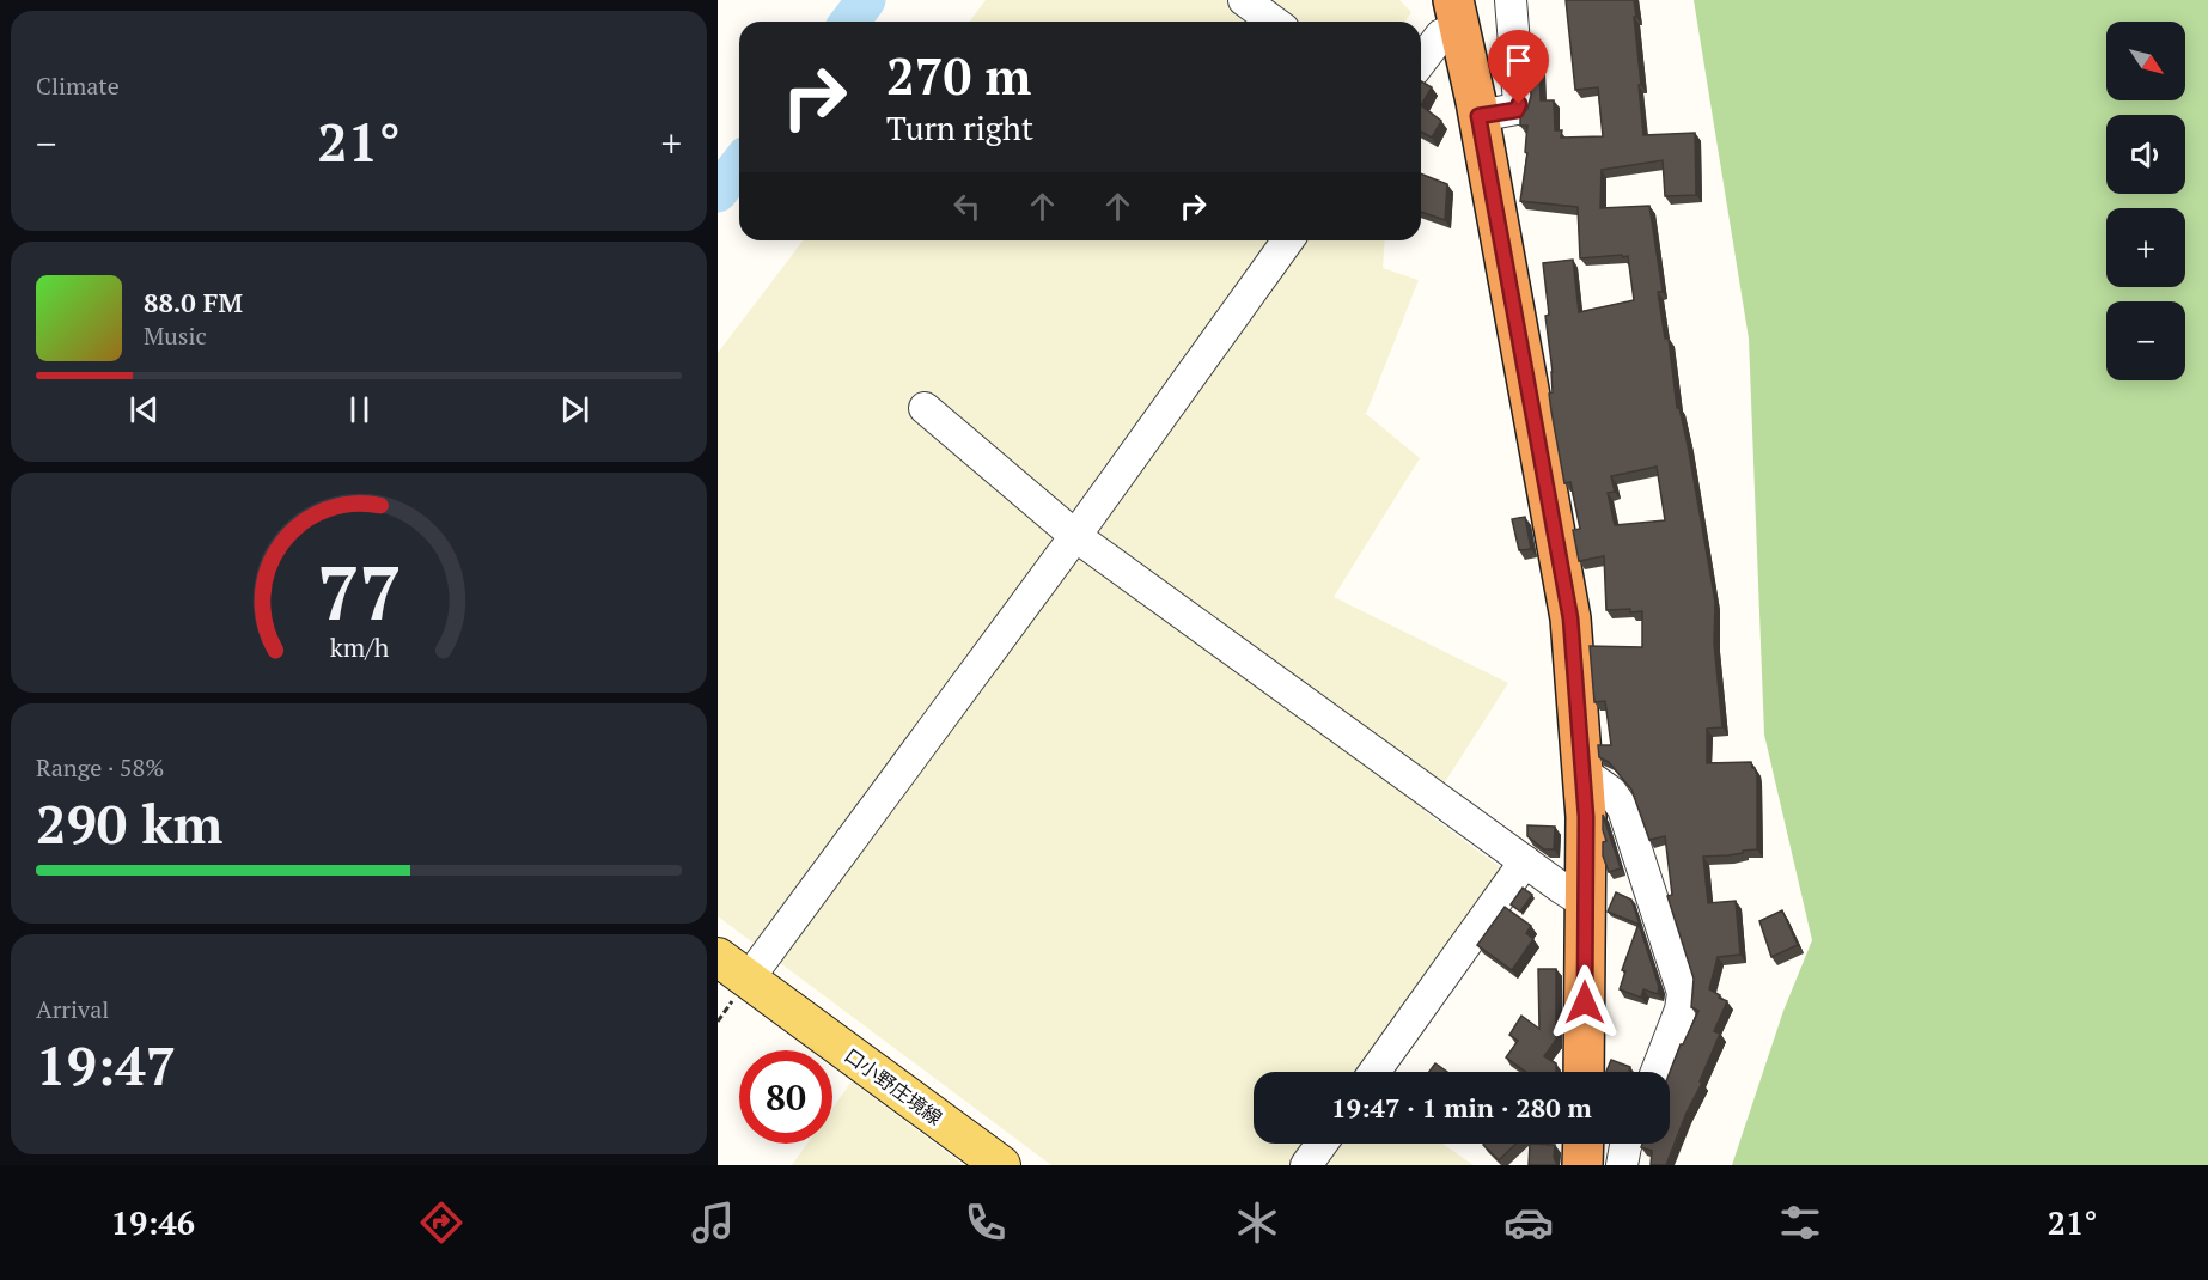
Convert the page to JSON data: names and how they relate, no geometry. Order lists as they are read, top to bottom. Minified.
{"streets":{"main road":["口小野庄境線"]},"north":"bottom right","page":{"tile":["Climate",["Range · 58%","290 km"],["Arrival","19:47"]],"map_buttons":["+","−"],"turn":["270 m","Turn right"],"heat":["−","21°","+"],"song":["88.0 FM","Music"],"limit":"80","trip":"19:47 · 1 min · 280 m","tabs":["19:46","21°"],"gauge":["77","km/h"]}}
